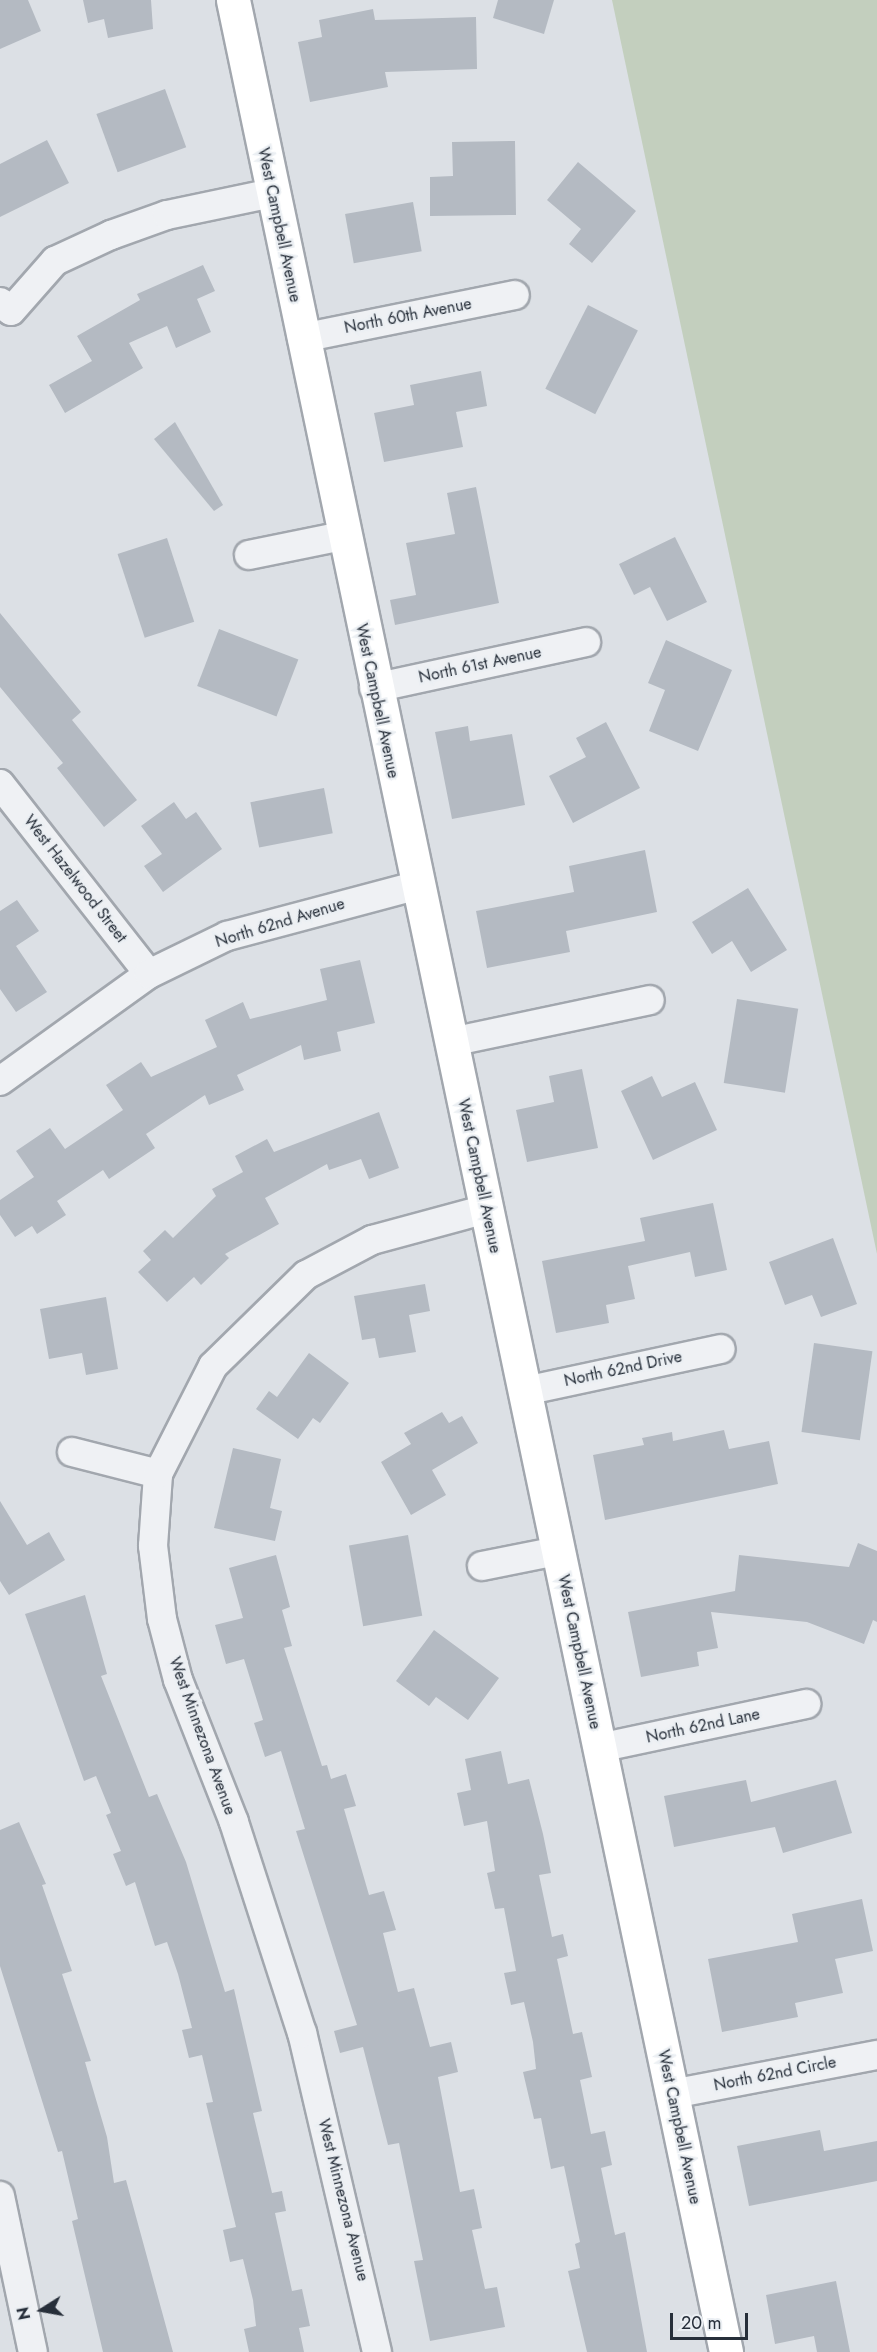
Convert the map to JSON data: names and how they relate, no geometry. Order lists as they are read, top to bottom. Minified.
{"streets":{"street":["West Campbell Avenue","North 60th Avenue","North 61st Avenue","West Hazelwood Street","North 62nd Avenue","North 62nd Drive","North 62nd Lane","West Minnezona Avenue","North 62nd Circle"]},"crossings":[["West Campbell Avenue","North 60th Avenue"],["West Campbell Avenue","North 61st Avenue"],["West Campbell Avenue","North 62nd Avenue"],["West Campbell Avenue","North 62nd Drive"],["West Campbell Avenue","North 62nd Lane"],["West Campbell Avenue","West Minnezona Avenue"],["West Campbell Avenue","North 62nd Circle"],["West Hazelwood Street","North 62nd Avenue"]],"scale_bar":"20 m","north":"left"}
